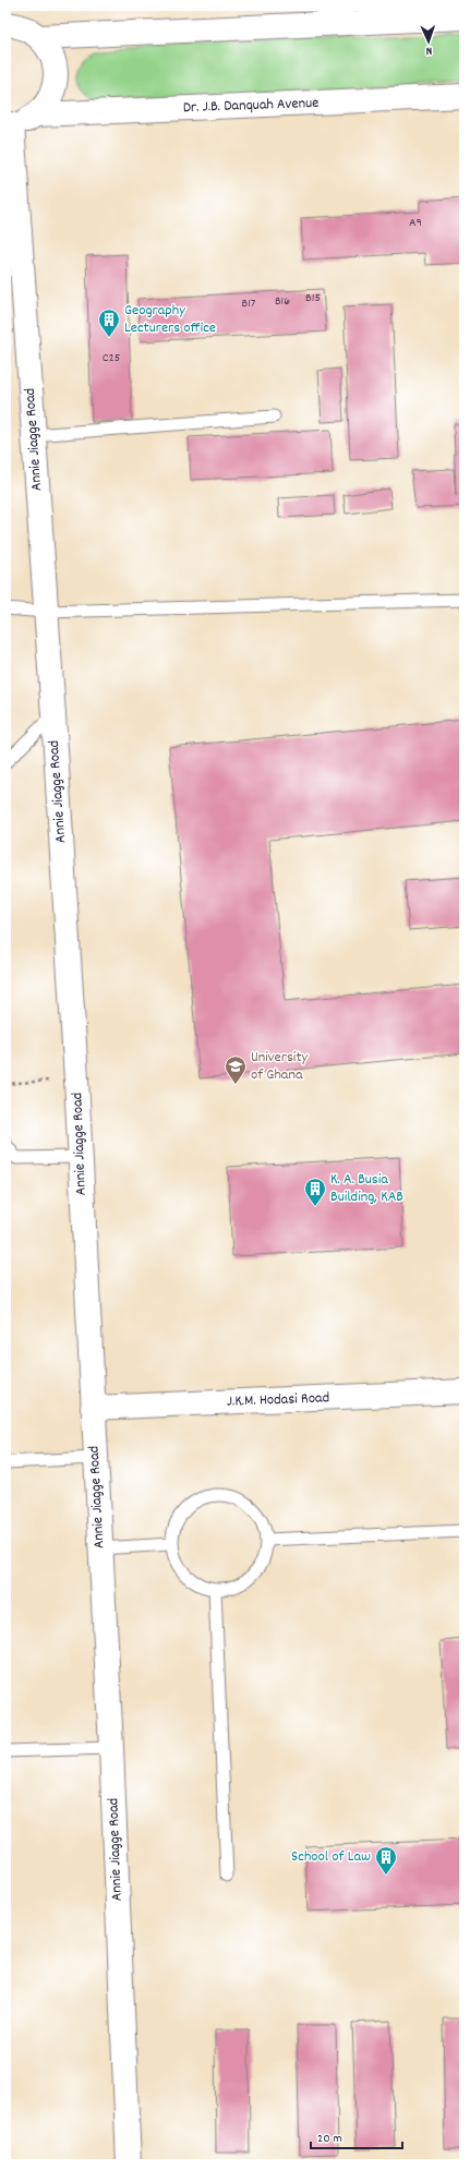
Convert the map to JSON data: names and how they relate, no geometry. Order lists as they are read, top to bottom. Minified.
{"streets":{"street":["Dr. J.B. Danquah Avenue","Annie Jiagge Road","J.K.M. Hodasi Road"]},"crossings":[["Annie Jiagge Road","J.K.M. Hodasi Road"]],"places":{"building":["Geography Lecturers office","K. A. Busia Building, KAB","School of Law"],"school or university":["University of Ghana"]},"house_numbers":["A9","B15","B16","B17","C25"],"scale_bar":"20 m","north":"bottom"}
